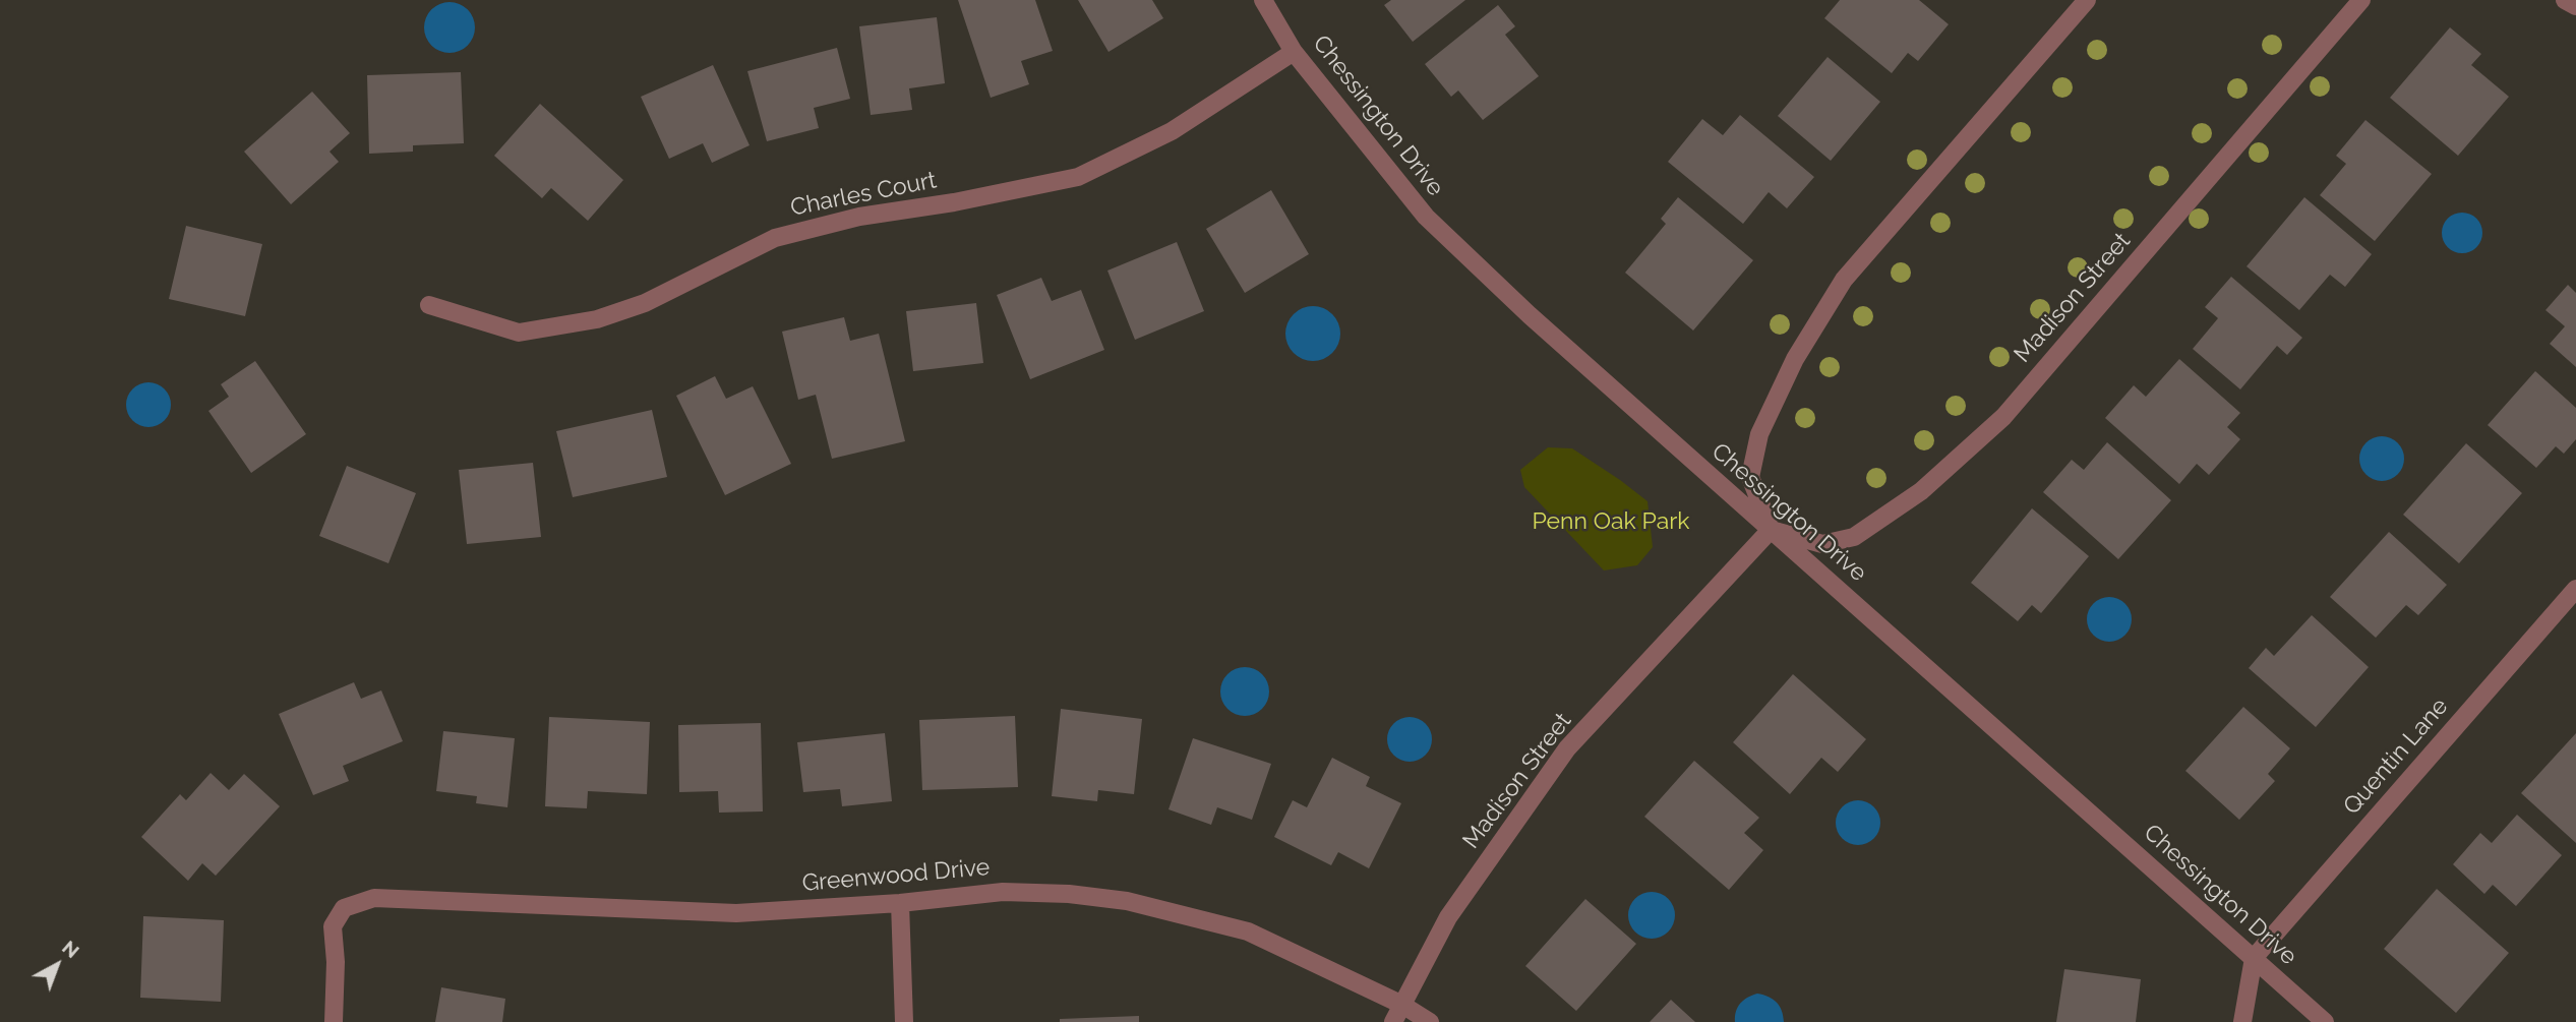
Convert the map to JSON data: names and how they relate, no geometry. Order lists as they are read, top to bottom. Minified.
{"streets":{"street":["Chessington Drive","Charles Court","Madison Street","Quentin Lane","Greenwood Drive"]},"crossings":[["Chessington Drive","Charles Court"],["Chessington Drive","Madison Street"],["Chessington Drive","Quentin Lane"],["Madison Street","Greenwood Drive"]],"parks":["Penn Oak Park"],"north":"top right"}
